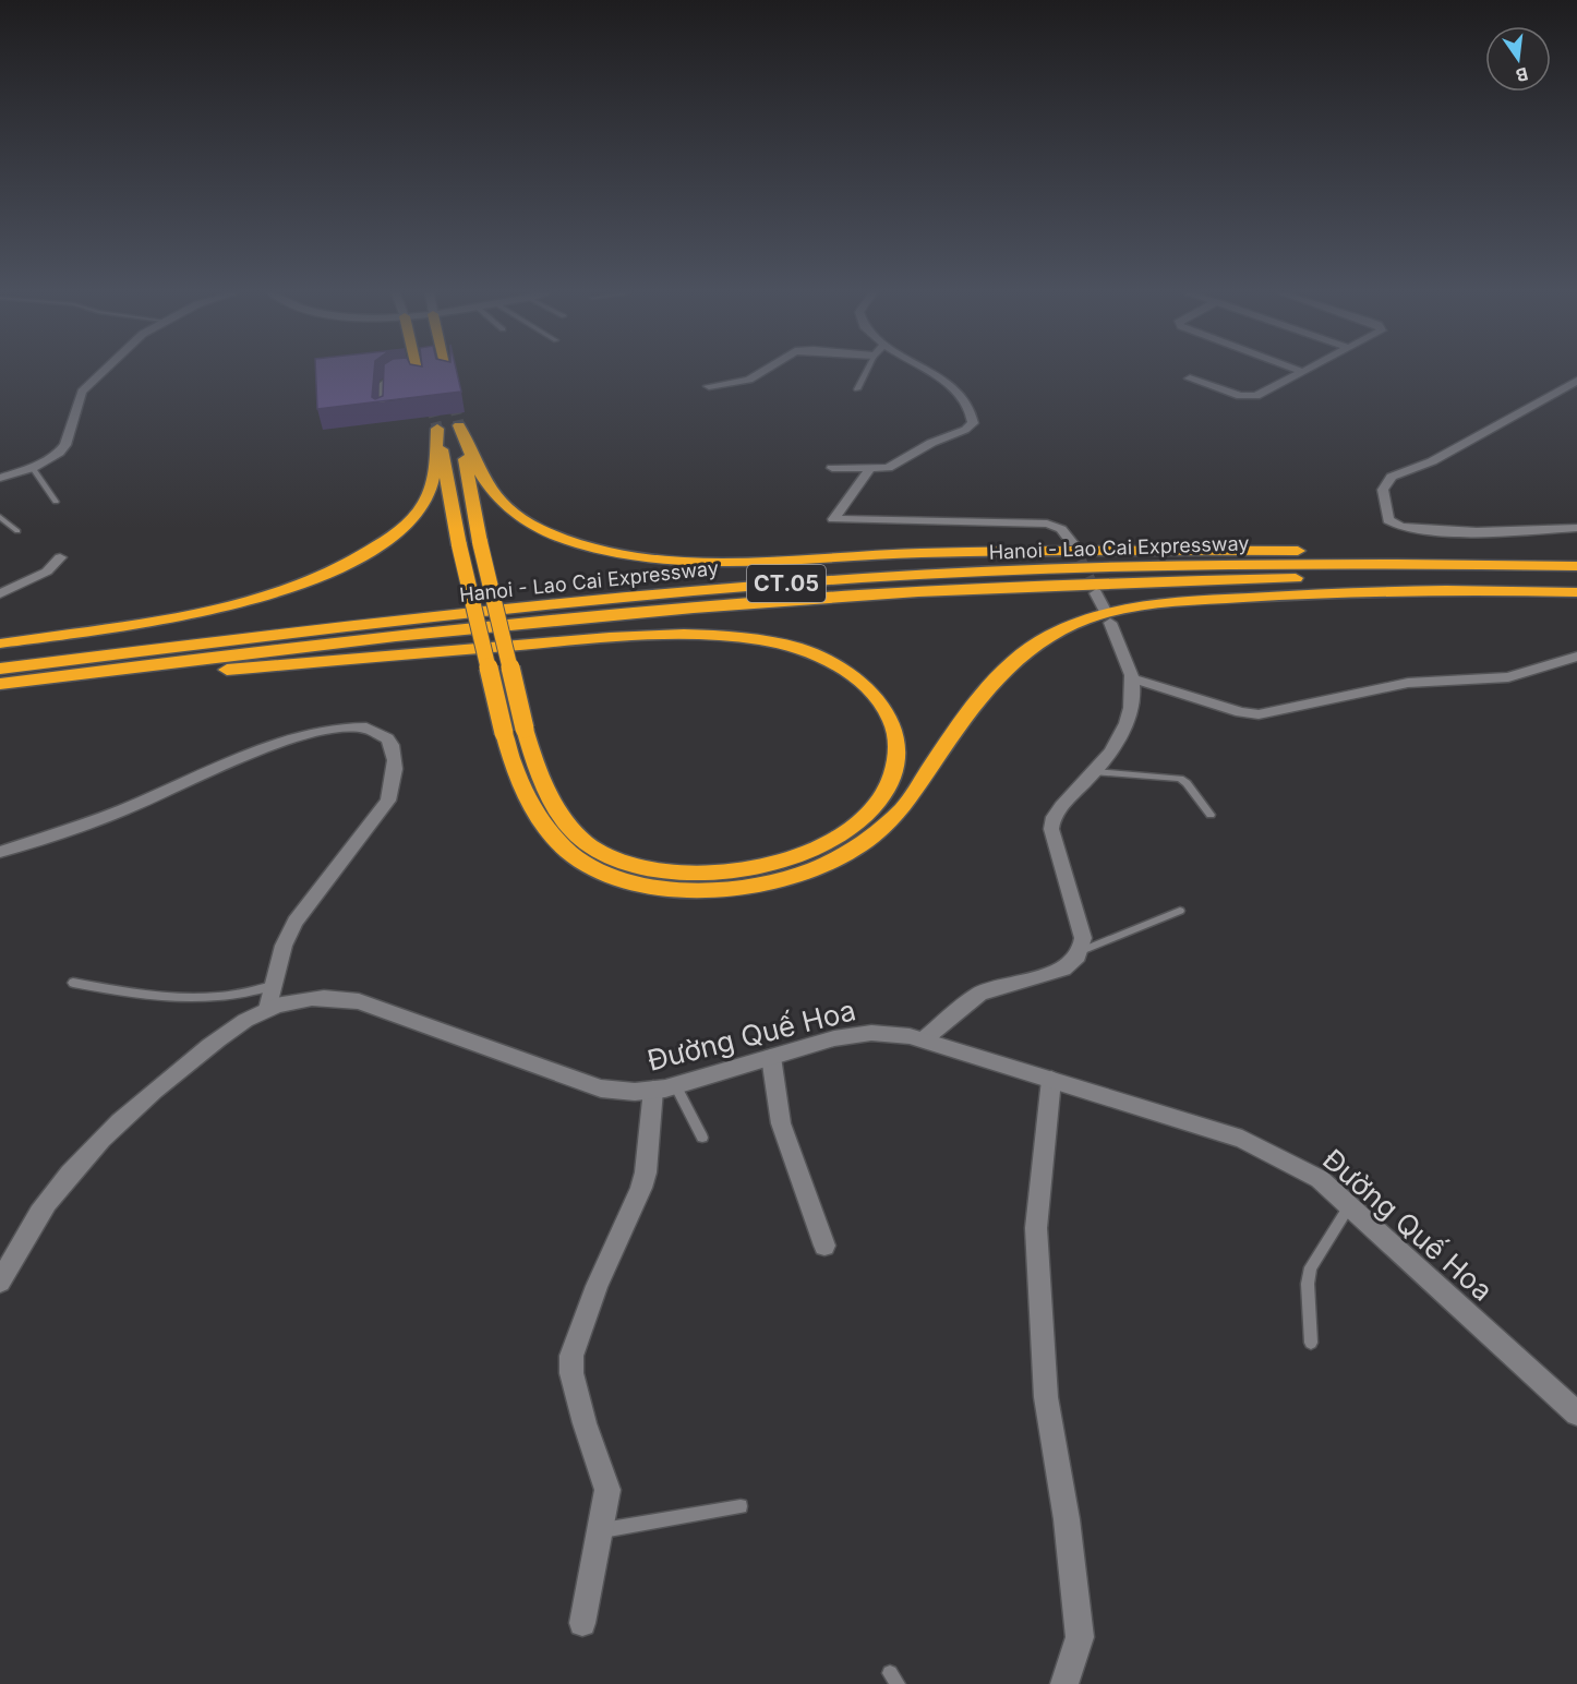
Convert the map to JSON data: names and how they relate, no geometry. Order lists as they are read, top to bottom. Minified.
{"streets":{"highway":["Hanoi - Lao Cai Expressway","CT.05"],"street":["Đường Quế Hoa"]},"north":"bottom"}
